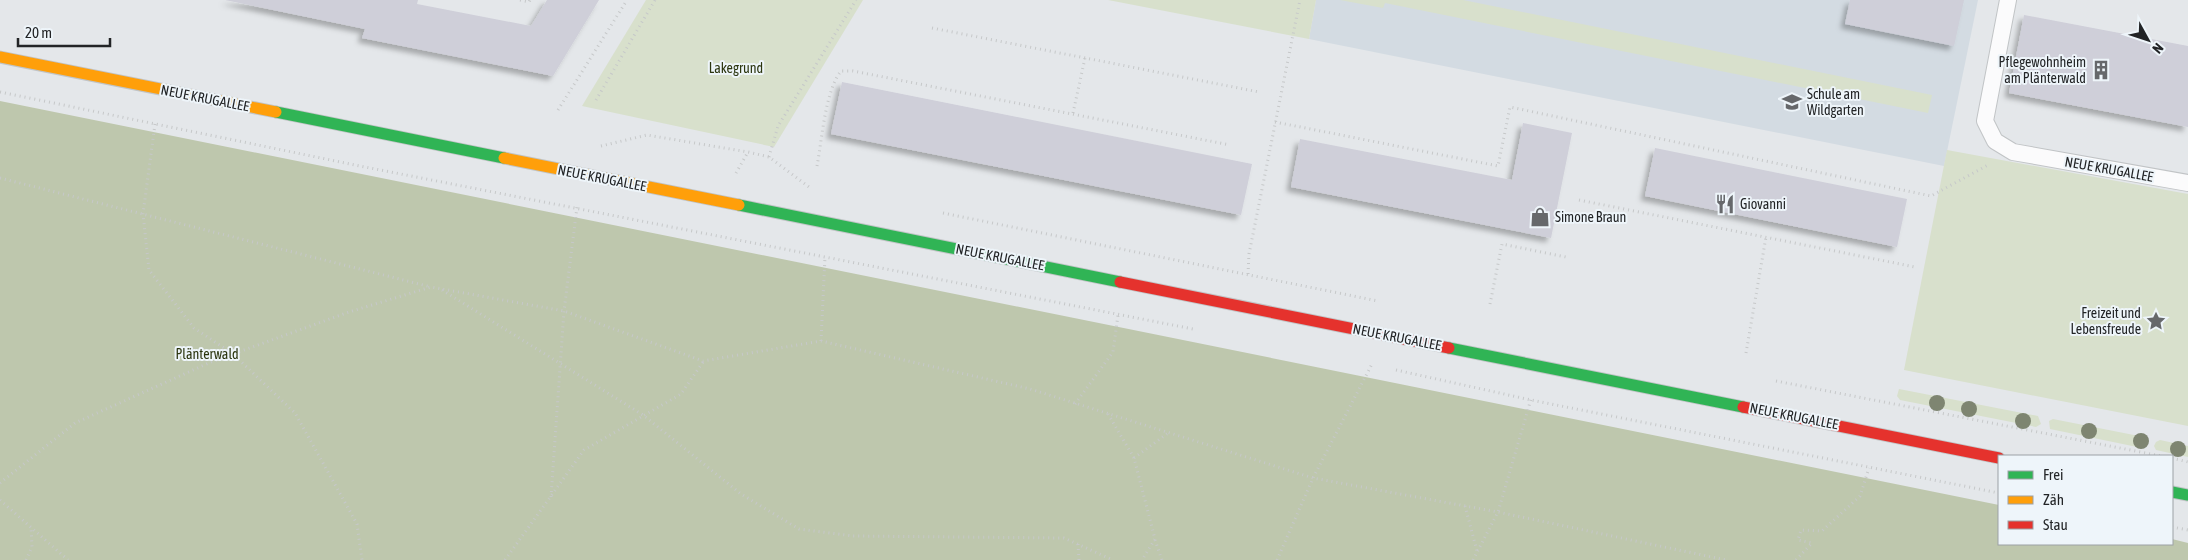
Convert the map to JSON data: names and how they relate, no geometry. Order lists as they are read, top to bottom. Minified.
{"streets":{"street":["NEUE KRUGALLEE"]},"parks":["Lakegrund","Plänterwald"],"places":{"building":["Pflegewohnheim am Plänterwald"],"school or university":["Schule am Wildgarten"],"restaurant":["Giovanni"],"shop":["Simone Braun"],"place":["Freizeit und Lebensfreude"]},"legend":["Frei","Zäh","Stau"],"scale_bar":"20 m","north":"bottom right"}
